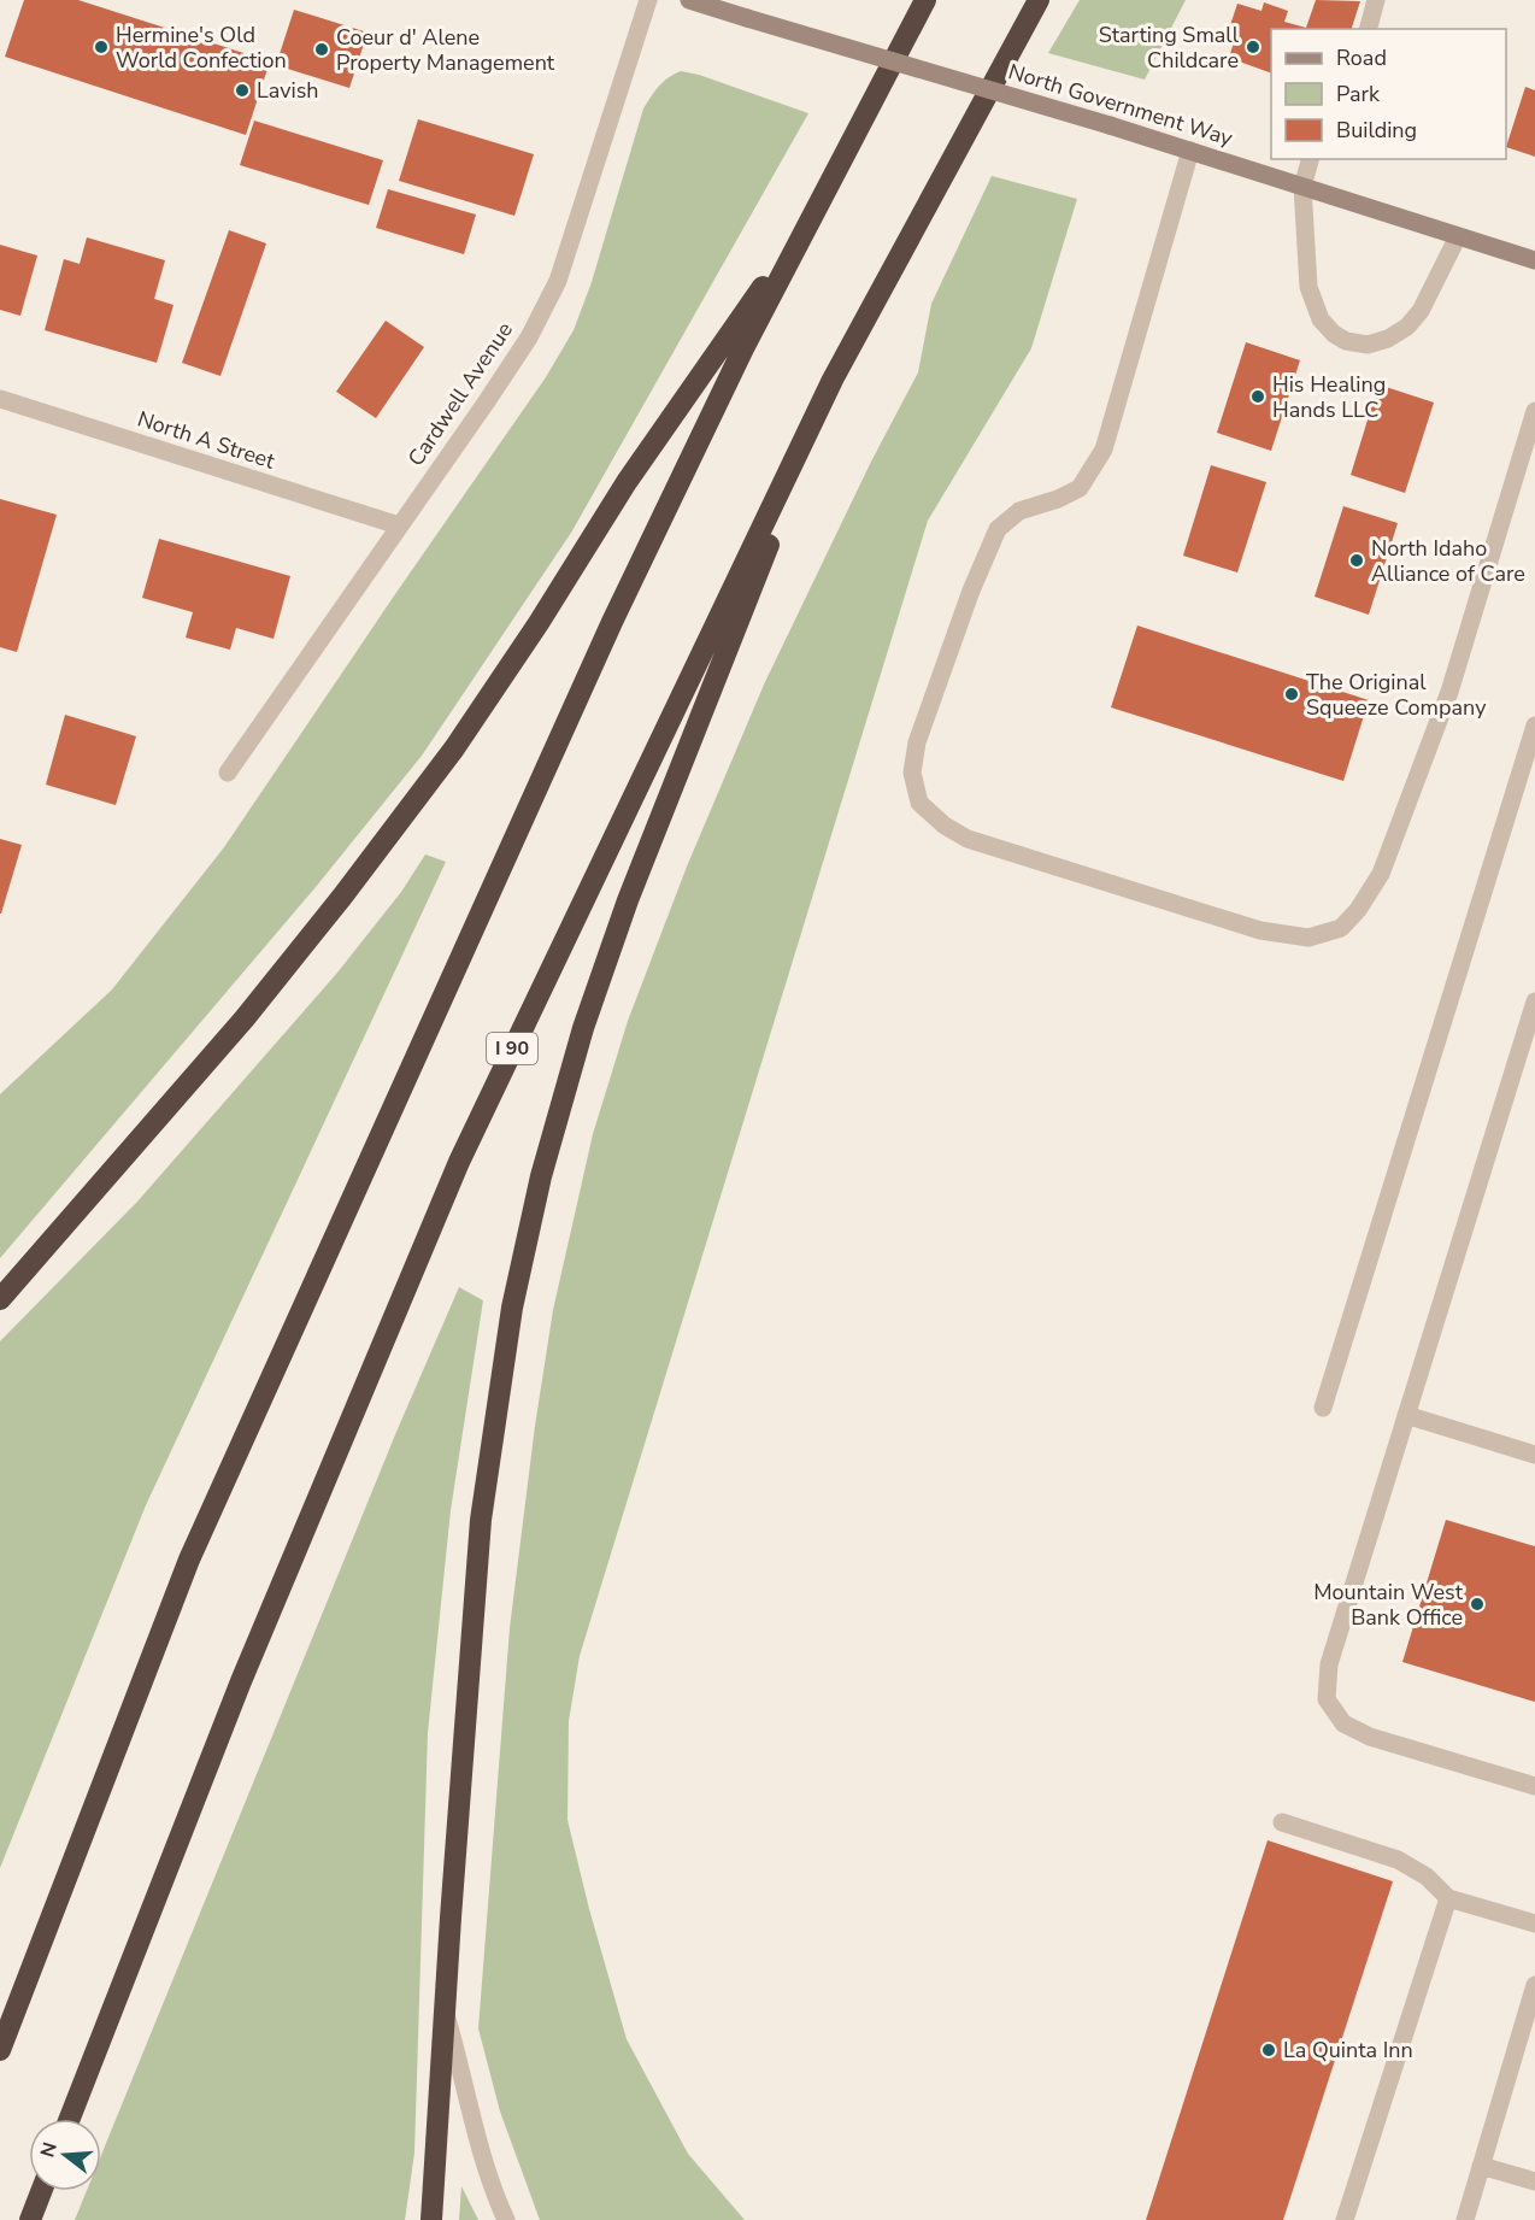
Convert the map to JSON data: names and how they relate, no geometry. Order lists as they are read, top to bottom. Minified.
{"streets":{"highway":["I 90"],"main road":["North Government Way"],"street":["Cardwell Avenue","North A Street"]},"crossings":[["Cardwell Avenue","North A Street"]],"places":["Hermine's Old World Confection","Starting Small Childcare","Coeur d' Alene Property Management","Lavish","His Healing Hands LLC","North Idaho Alliance of Care","The Original Squeeze Company","Mountain West Bank Office","La Quinta Inn"],"legend":["Road","Park","Building"],"north":"left"}
